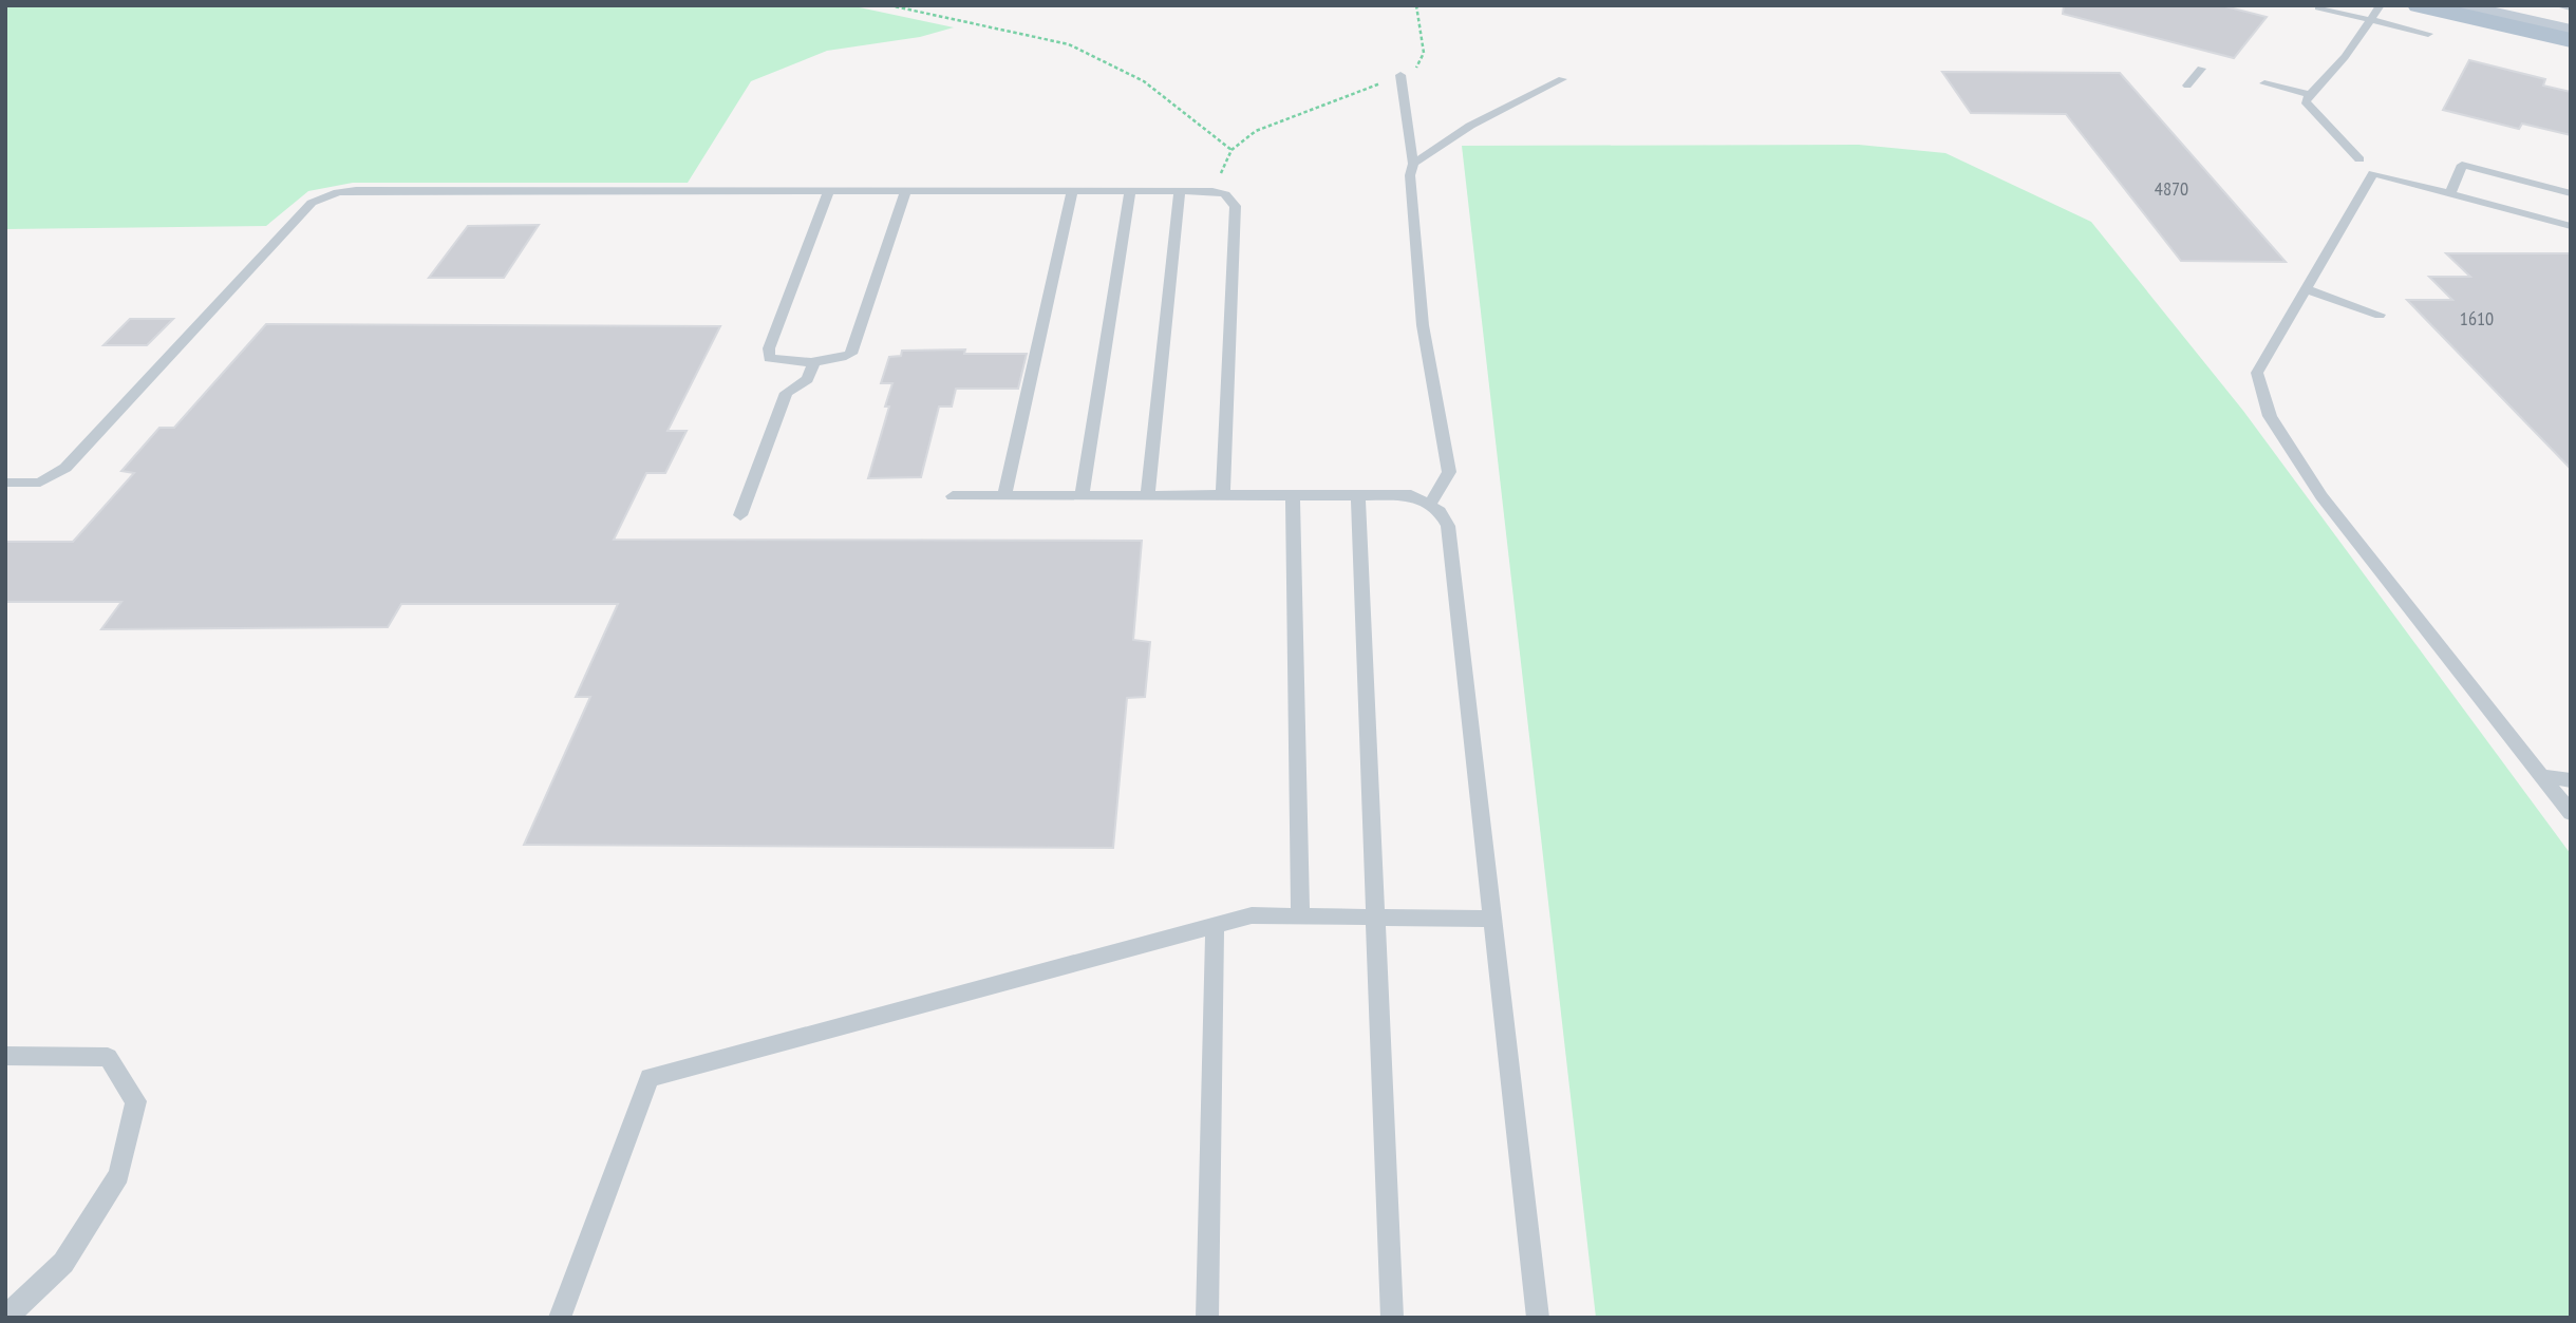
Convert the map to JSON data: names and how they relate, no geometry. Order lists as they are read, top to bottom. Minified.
{"house_numbers":["4870","1610"]}
